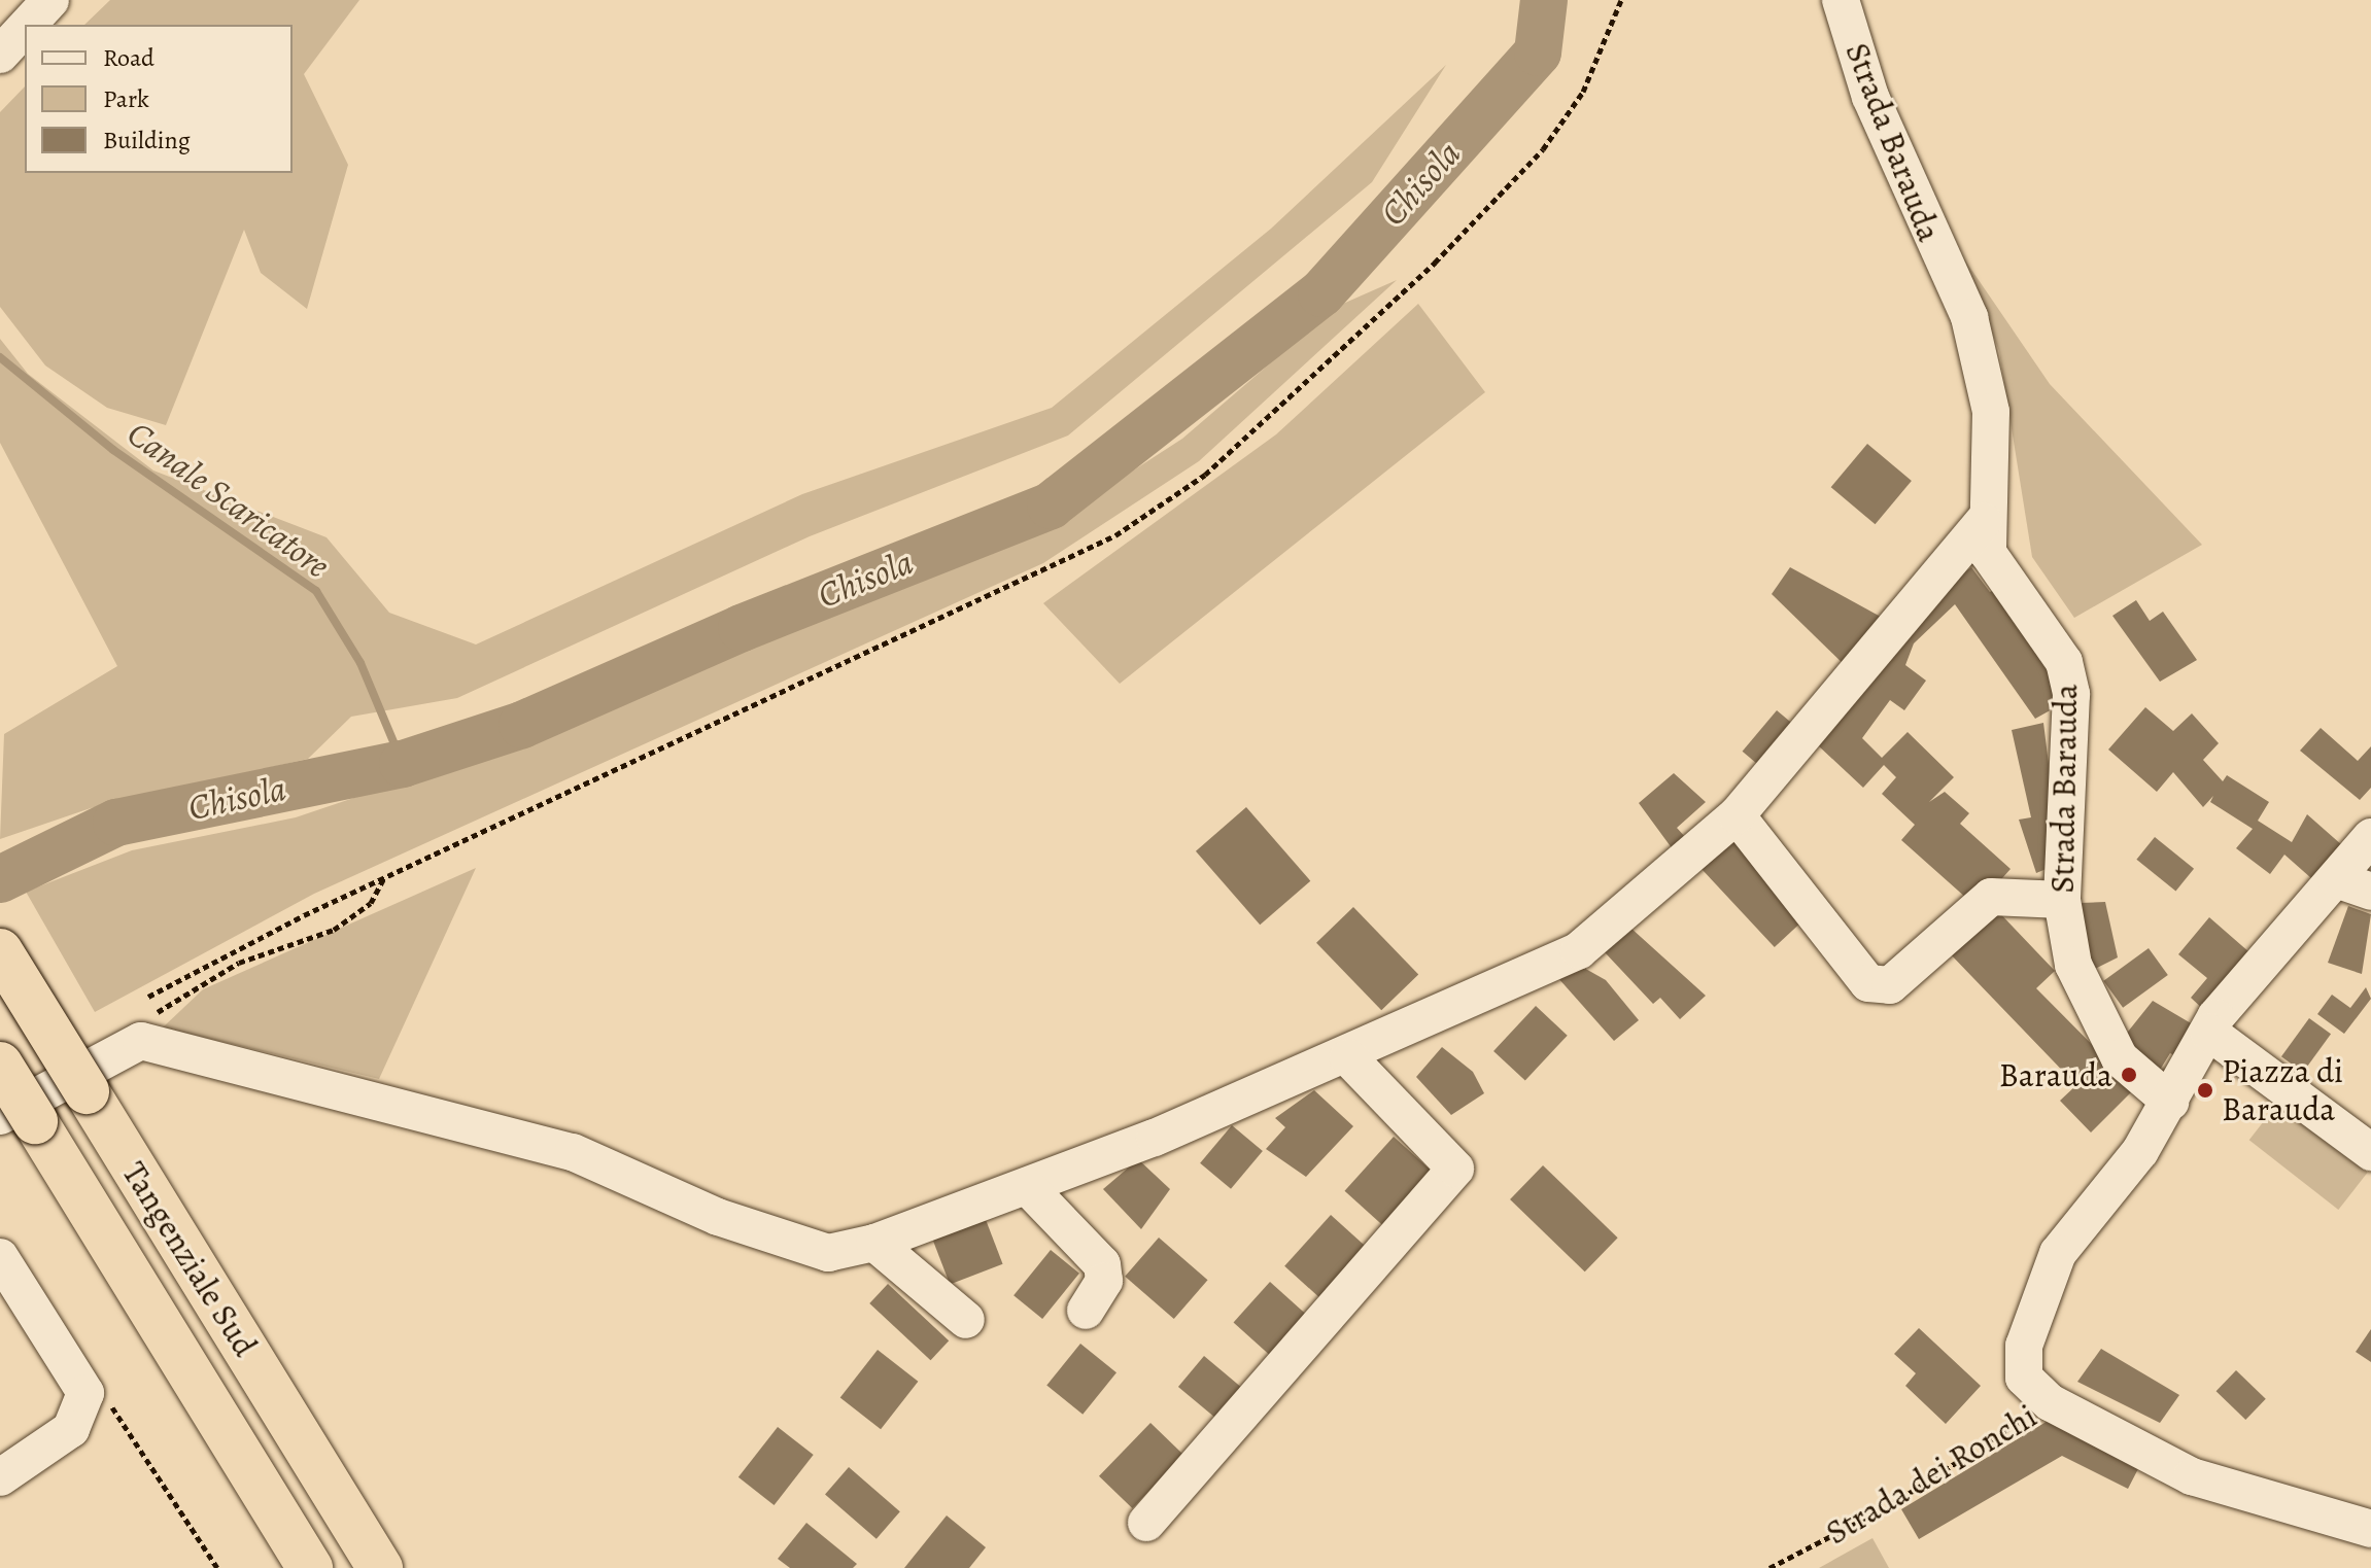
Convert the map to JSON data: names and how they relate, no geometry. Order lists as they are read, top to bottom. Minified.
{"streets":{"highway":["Tangenziale Sud"],"street":["Strada Barauda"],"path":["Strada dei Ronchi"]},"water":["Chisola","Canale Scaricatore"],"places":["Barauda","Piazza di Barauda"],"legend":["Road","Park","Building"]}
